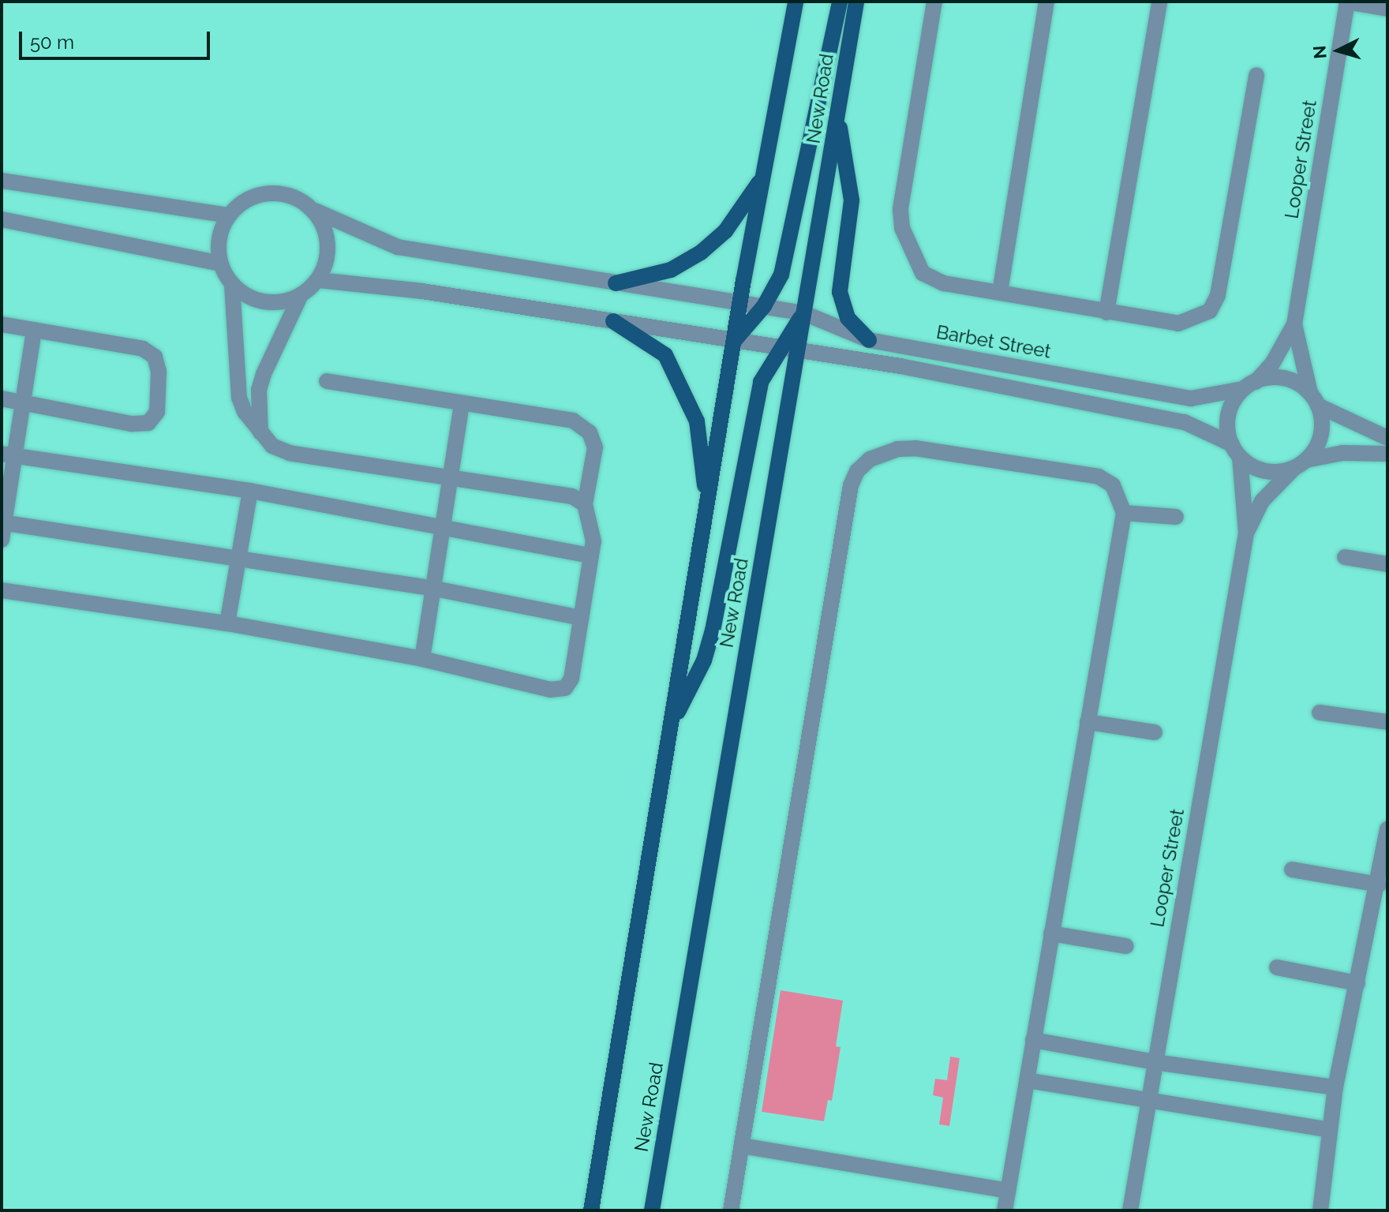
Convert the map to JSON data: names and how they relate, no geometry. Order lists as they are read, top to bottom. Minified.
{"streets":{"main road":["New Road"],"street":["Looper Street","Barbet Street"]},"crossings":[["New Road","Barbet Street"],["Looper Street","Barbet Street"]],"scale_bar":"50 m","north":"left"}
